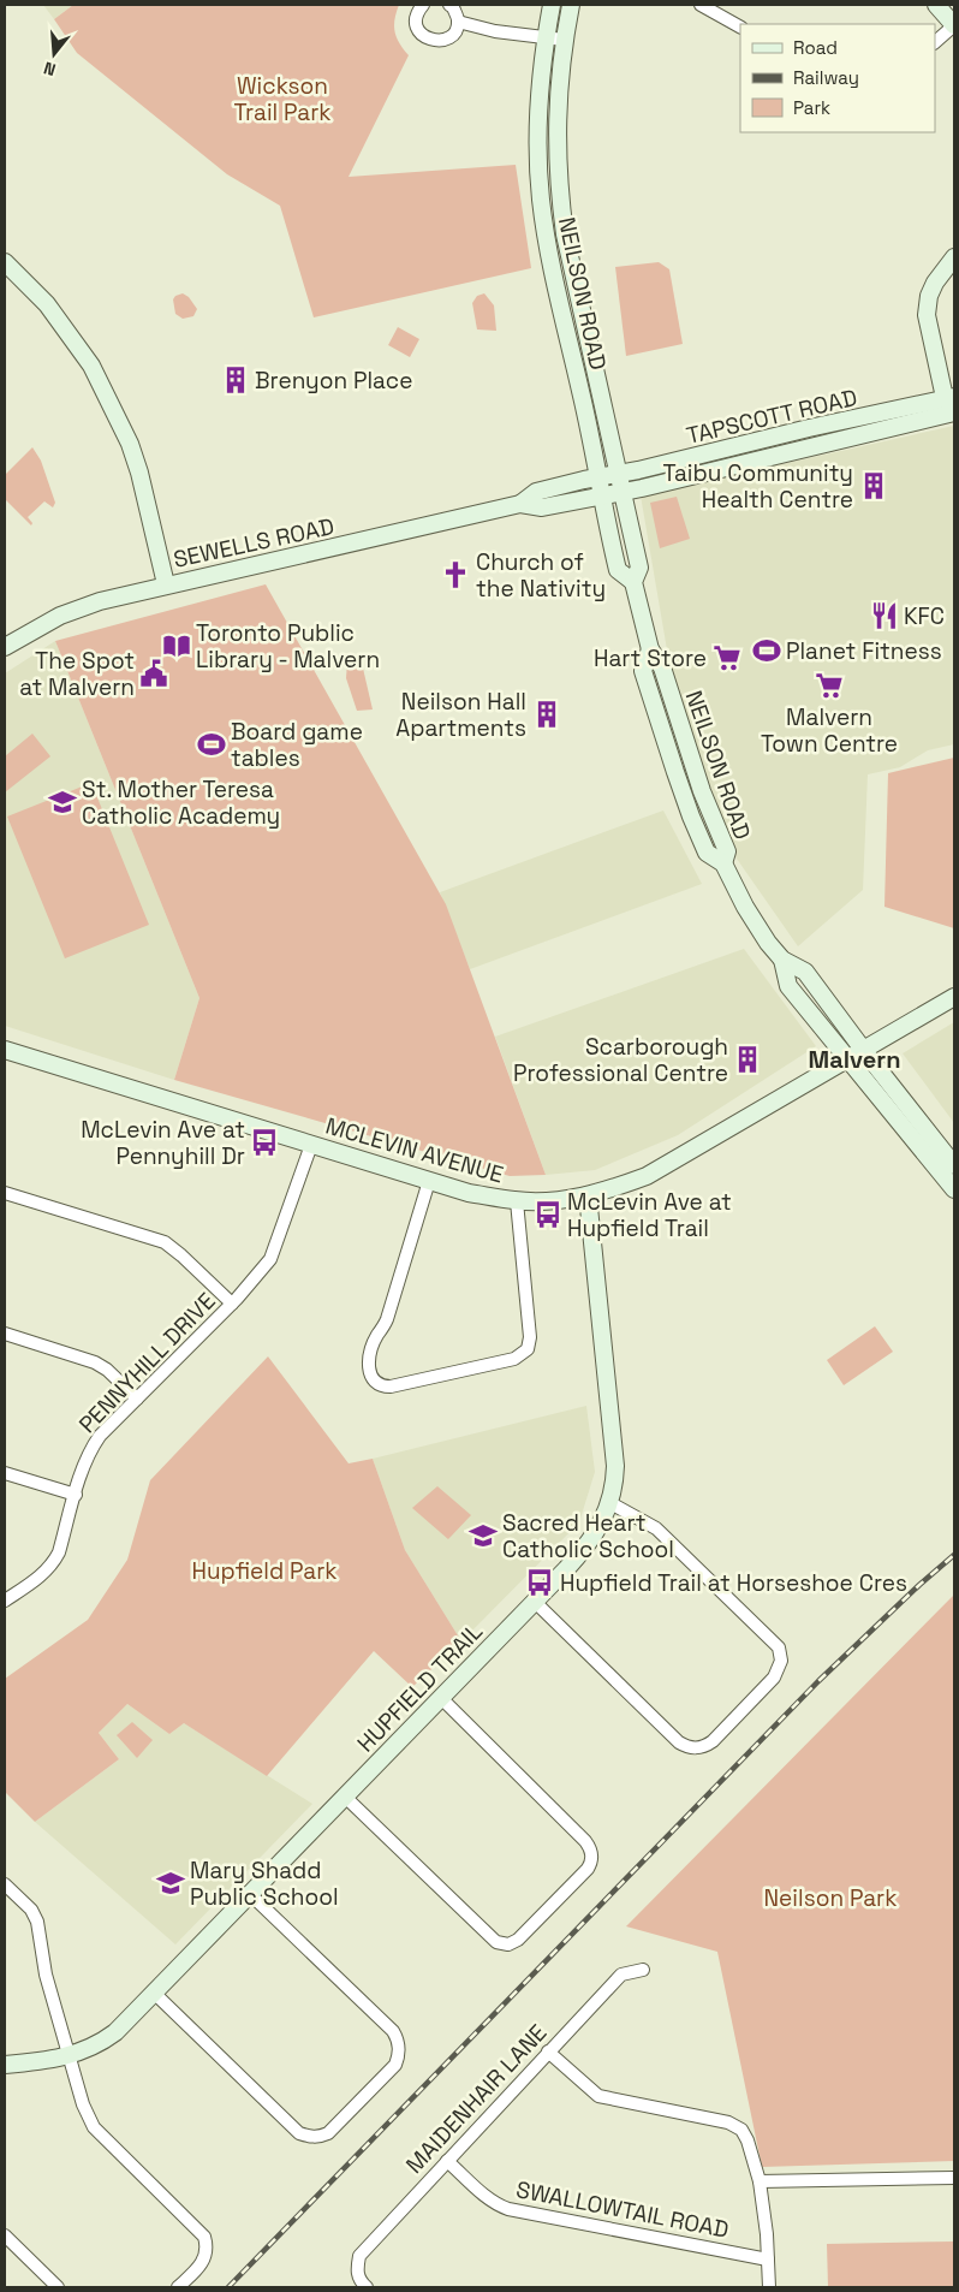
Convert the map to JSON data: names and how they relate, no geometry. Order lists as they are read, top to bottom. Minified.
{"streets":{"street":["NEILSON ROAD","TAPSCOTT ROAD","SEWELLS ROAD","MCLEVIN AVENUE","PENNYHILL DRIVE","HUPFIELD TRAIL","MAIDENHAIR LANE","SWALLOWTAIL ROAD"]},"crossings":[["NEILSON ROAD","TAPSCOTT ROAD"],["NEILSON ROAD","SEWELLS ROAD"],["NEILSON ROAD","MCLEVIN AVENUE"],["TAPSCOTT ROAD","SEWELLS ROAD"],["MCLEVIN AVENUE","PENNYHILL DRIVE"],["MCLEVIN AVENUE","HUPFIELD TRAIL"],["MAIDENHAIR LANE","SWALLOWTAIL ROAD"]],"districts":["Malvern"],"parks":["Wickson Trail Park","Hupfield Park","Neilson Park"],"places":{"building":["Brenyon Place","Taibu Community Health Centre","Neilson Hall Apartments","Scarborough Professional Centre"],"church":["Church of the Nativity"],"restaurant":["KFC"],"library":["Toronto Public Library - Malvern"],"sports":["Planet Fitness","Board game tables"],"supermarket":["Hart Store","Malvern Town Centre"],"public building":["The Spot at Malvern"],"school or university":["St. Mother Teresa Catholic Academy","Sacred Heart Catholic School","Mary Shadd Public School"],"bus stop":["McLevin Ave at Pennyhill Dr","McLevin Ave at Hupfield Trail","Hupfield Trail at Horseshoe Cres"]},"legend":["Road","Railway","Park"],"north":"bottom"}
